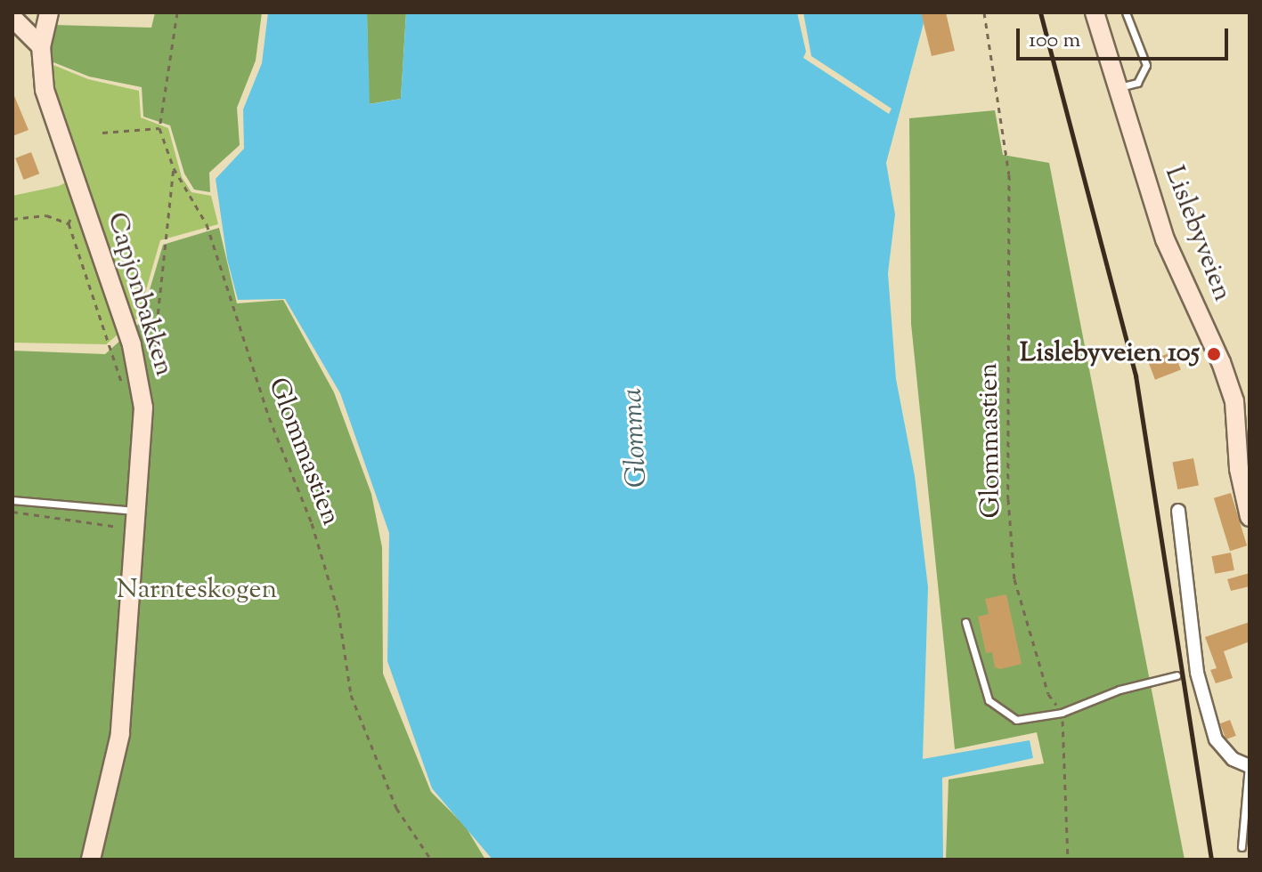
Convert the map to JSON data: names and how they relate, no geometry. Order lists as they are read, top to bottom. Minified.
{"streets":{"main road":["Lislebyveien","Capjonbakken"],"path":["Glommastien"]},"water":["Glomma"],"parks":["Narnteskogen"],"places":["Lislebyveien 105"],"scale_bar":"100 m"}
